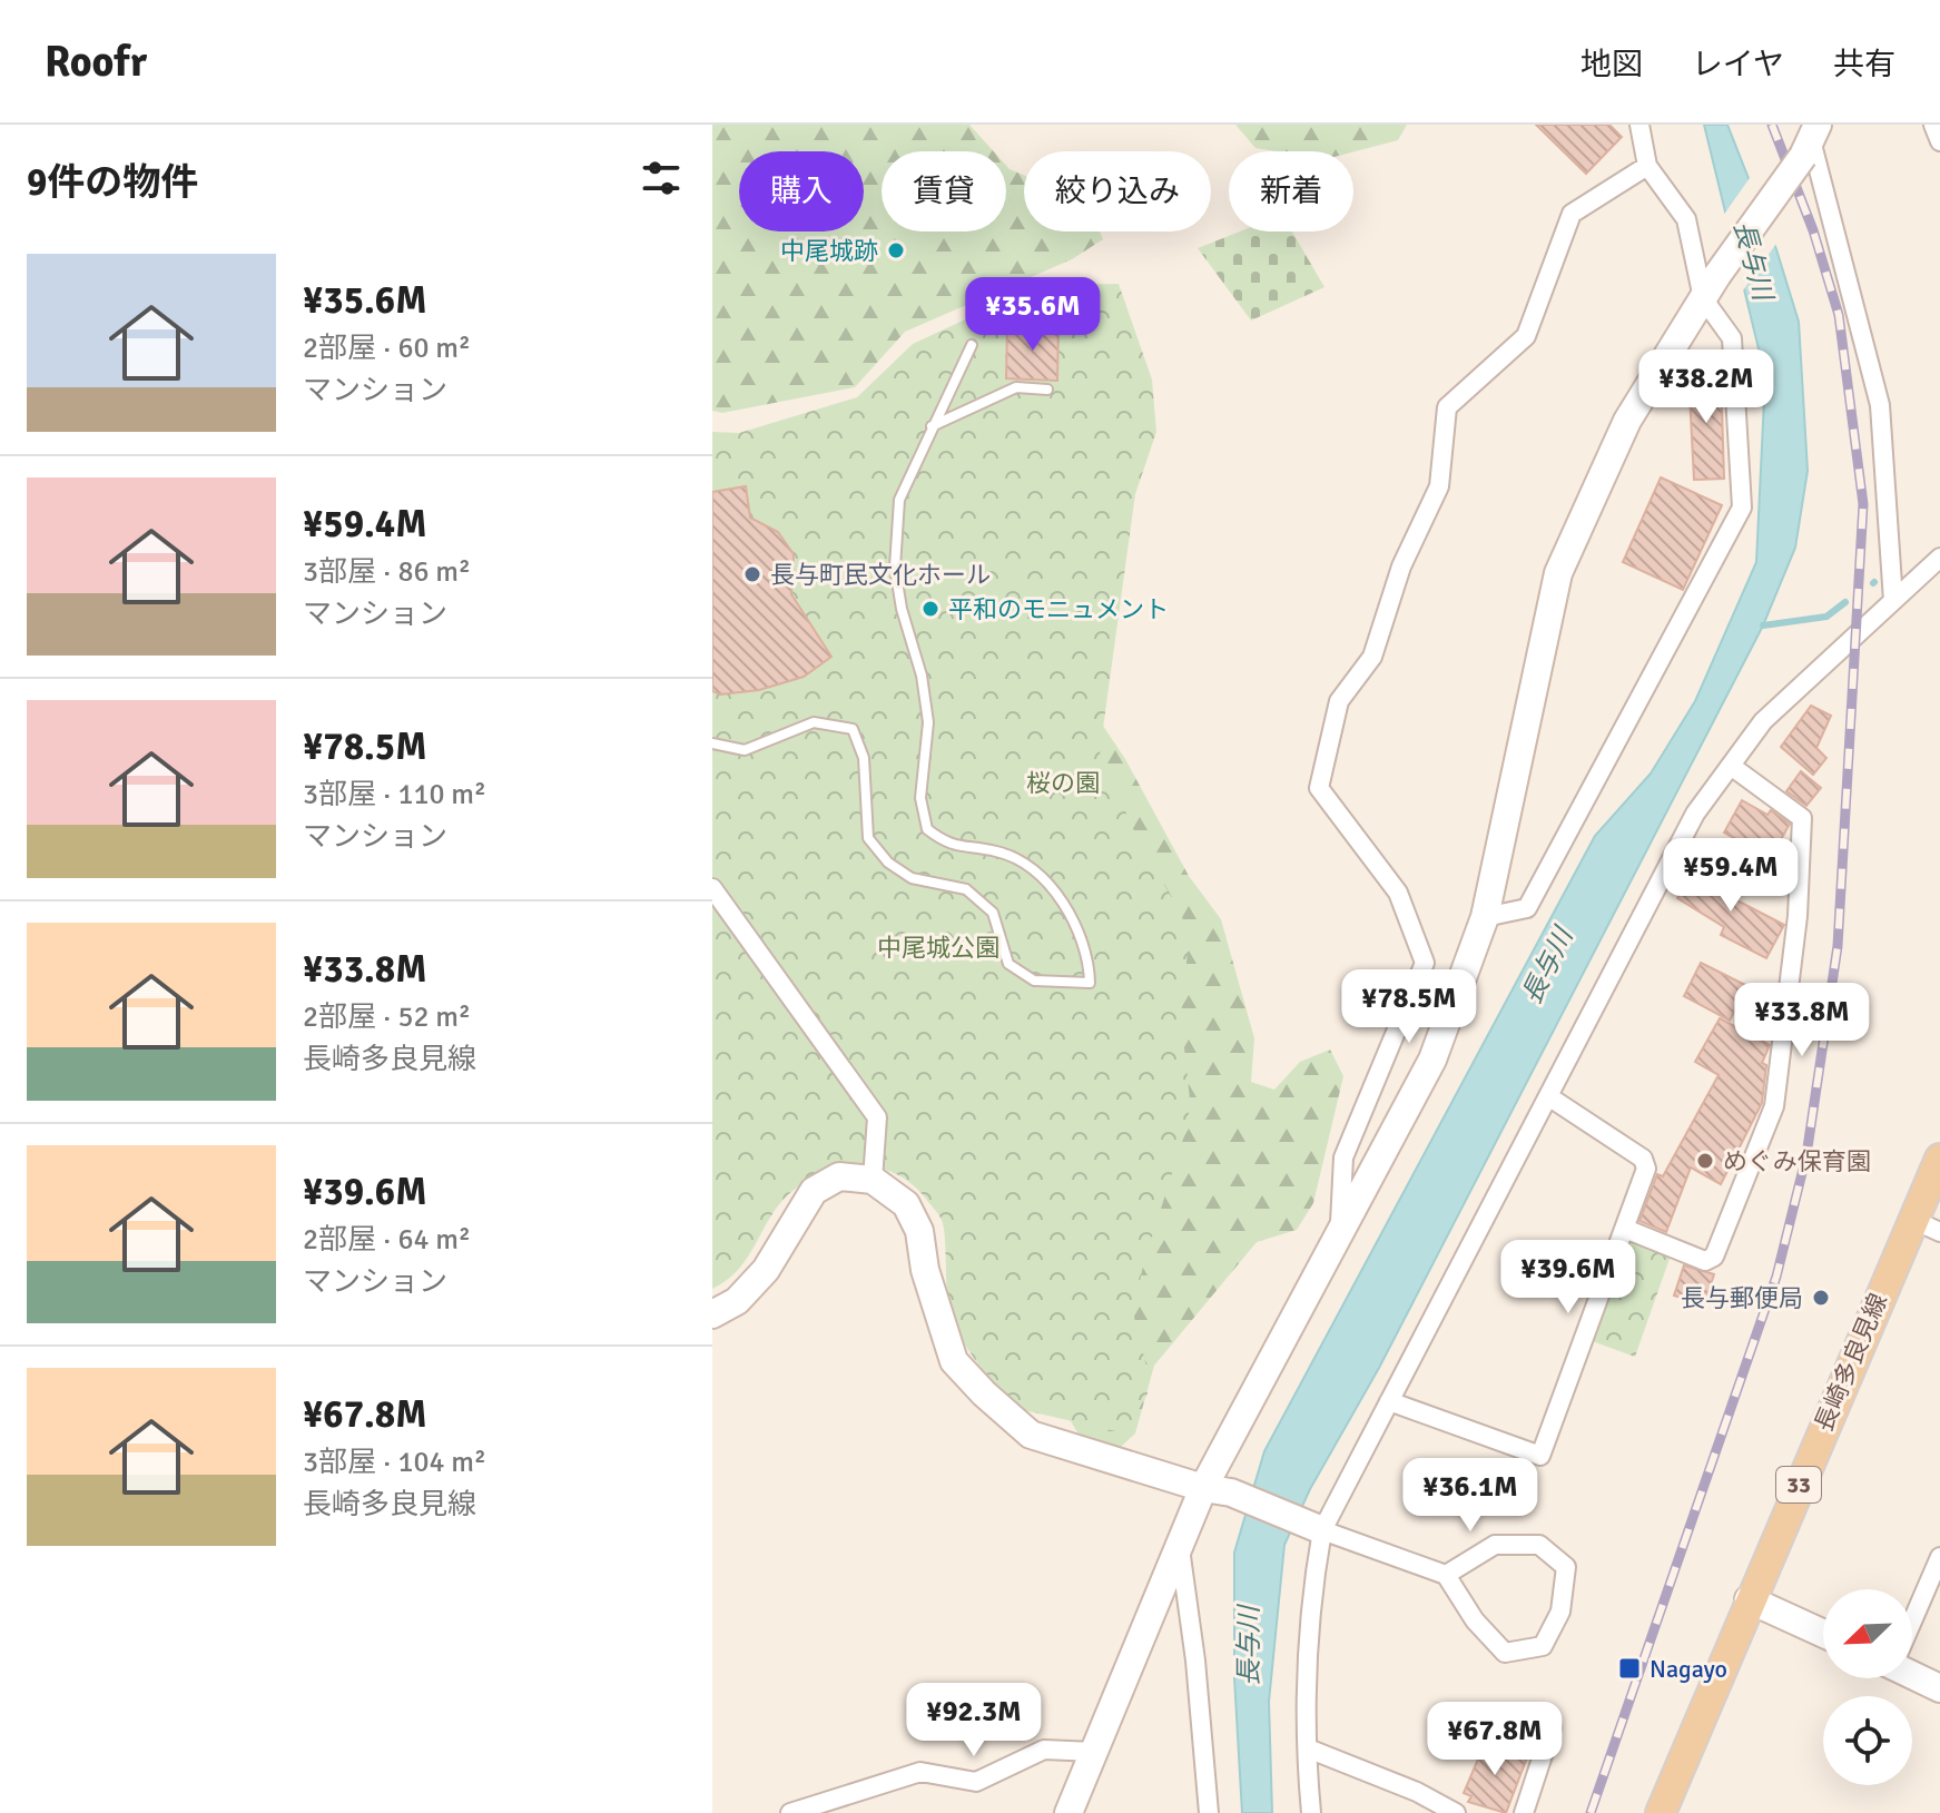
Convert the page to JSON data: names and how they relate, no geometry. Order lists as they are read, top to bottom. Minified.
{"streets":{"main road":["長崎多良見線","33"]},"water":["長与川"],"parks":["桜の園","中尾城公園"],"places":{"other":["中尾城跡","長与町民文化ホール","平和のモニュメント","めぐみ保育園","長与郵便局"],"transit":["Nagayo"]},"north":"bottom left","page":{"header":"Roofr","nav":["地図","レイヤ","共有"],"heading":"9件の物件","chip":["購入","賃貸","絞り込み","新着"],"list":[{"name":"¥35.6M","note":"2部屋 · 60 m² · マンション"},{"name":"¥59.4M","note":"3部屋 · 86 m² · マンション"},{"name":"¥78.5M","note":"3部屋 · 110 m² · マンション"},{"name":"¥33.8M","note":"2部屋 · 52 m² · 長崎多良見線"},{"name":"¥39.6M","note":"2部屋 · 64 m² · マンション"},{"name":"¥67.8M","note":"3部屋 · 104 m² · 長崎多良見線"}],"price":["¥35.6M","¥38.2M","¥59.4M","¥78.5M","¥33.8M","¥39.6M","¥36.1M","¥92.3M","¥67.8M"]}}
